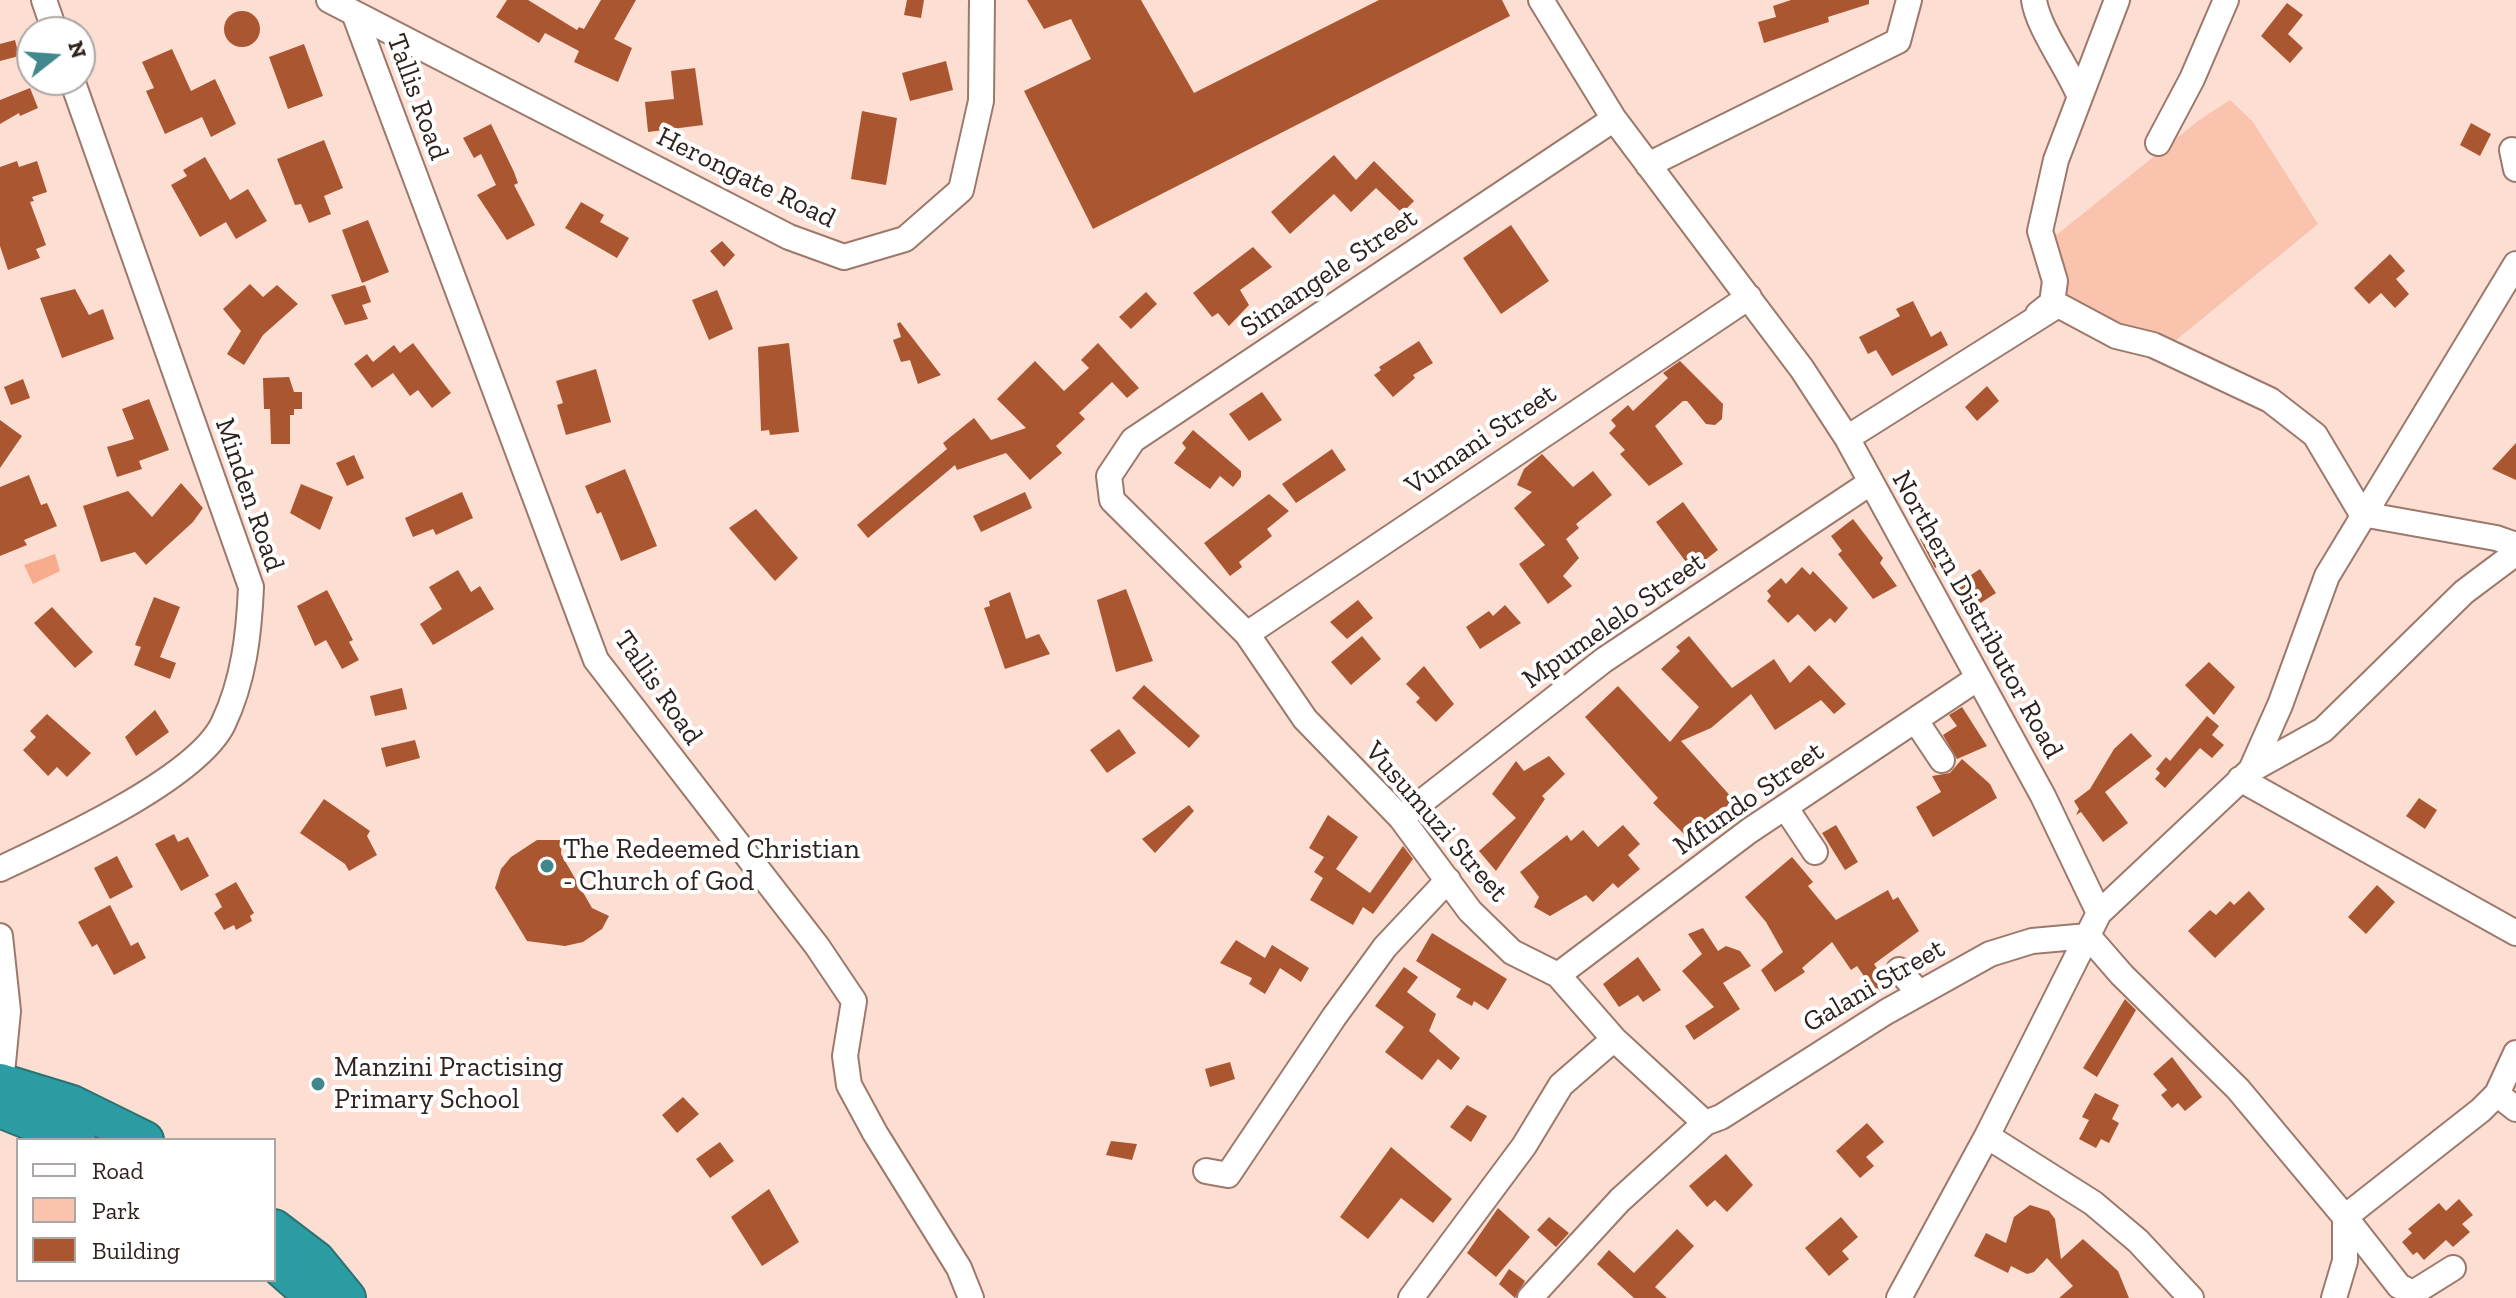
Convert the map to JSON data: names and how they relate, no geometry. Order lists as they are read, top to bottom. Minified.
{"streets":{"street":["Tallis Road","Herongate Road","Simangele Street","Vumani Street","Minden Road","Northern Distributor Road","Mpumelelo Street","Mfundo Street","Vusumuzi Street","Galani Street"]},"crossings":[["Tallis Road","Herongate Road"],["Simangele Street","Northern Distributor Road"],["Simangele Street","Vusumuzi Street"],["Vumani Street","Northern Distributor Road"],["Vumani Street","Vusumuzi Street"],["Northern Distributor Road","Mpumelelo Street"],["Northern Distributor Road","Mfundo Street"],["Mpumelelo Street","Vusumuzi Street"],["Mfundo Street","Vusumuzi Street"],["Vusumuzi Street","Galani Street"]],"places":["The Redeemed Christian - Church of God","Manzini Practising Primary School"],"legend":["Road","Park","Building"],"north":"right"}
